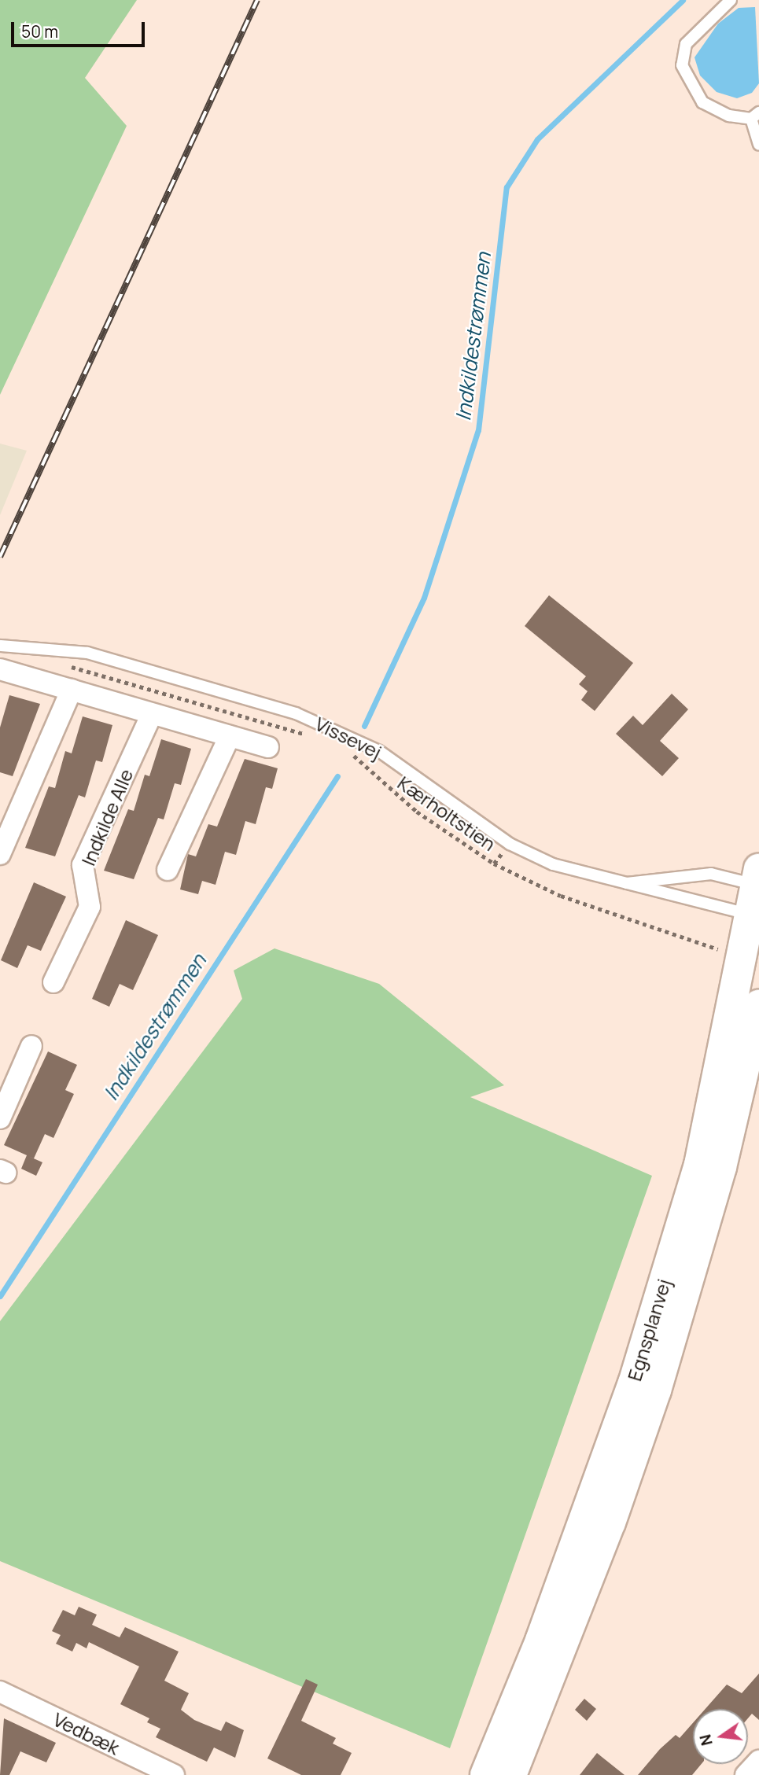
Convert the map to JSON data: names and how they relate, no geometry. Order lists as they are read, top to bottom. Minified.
{"streets":{"main road":["Egnsplanvej"],"street":["Indkilde Alle","Vedbæk"],"lane":["Vissevej"],"path":["Kærholtstien"]},"crossings":[["Vissevej","Egnsplanvej"]],"water":["Indkildestrømmen"],"scale_bar":"50 m","north":"left"}
